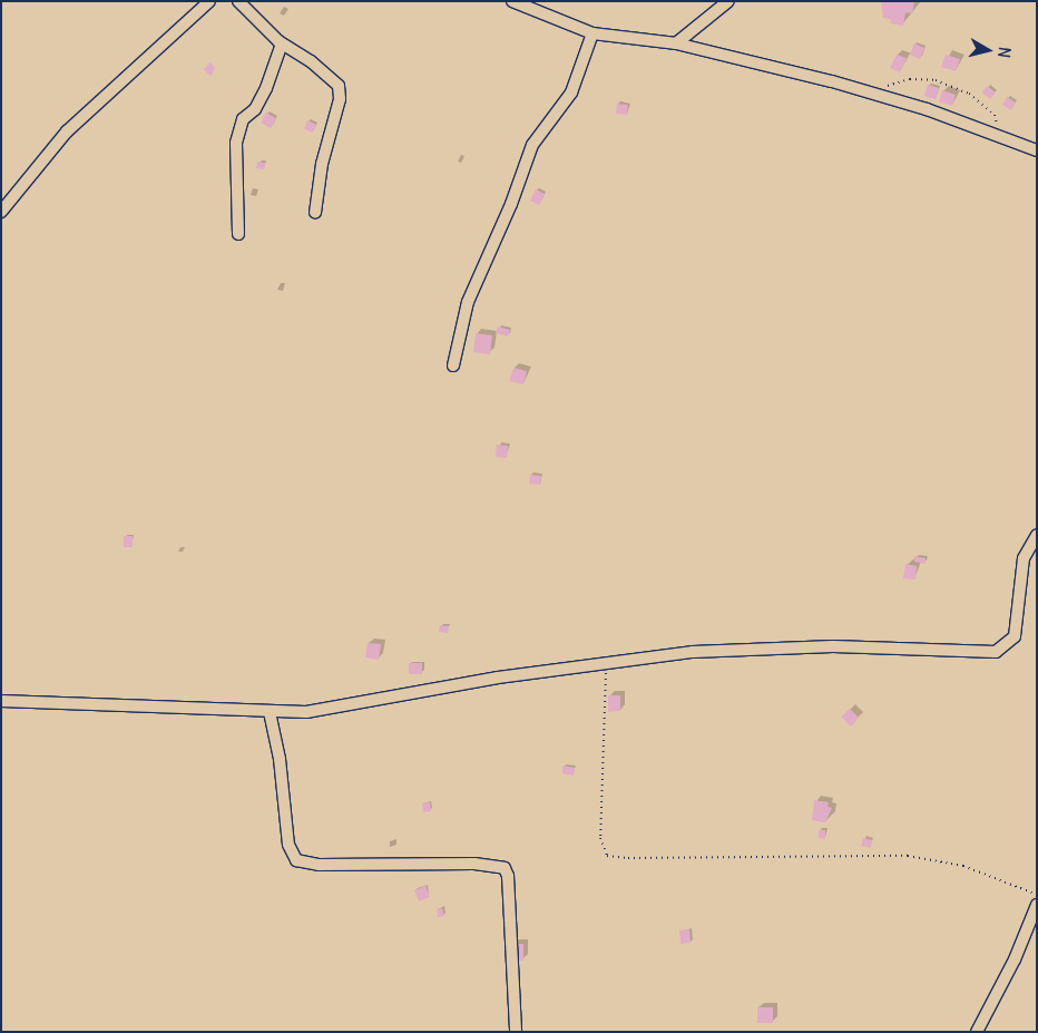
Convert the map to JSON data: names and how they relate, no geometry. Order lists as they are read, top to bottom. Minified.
{"north":"right"}
